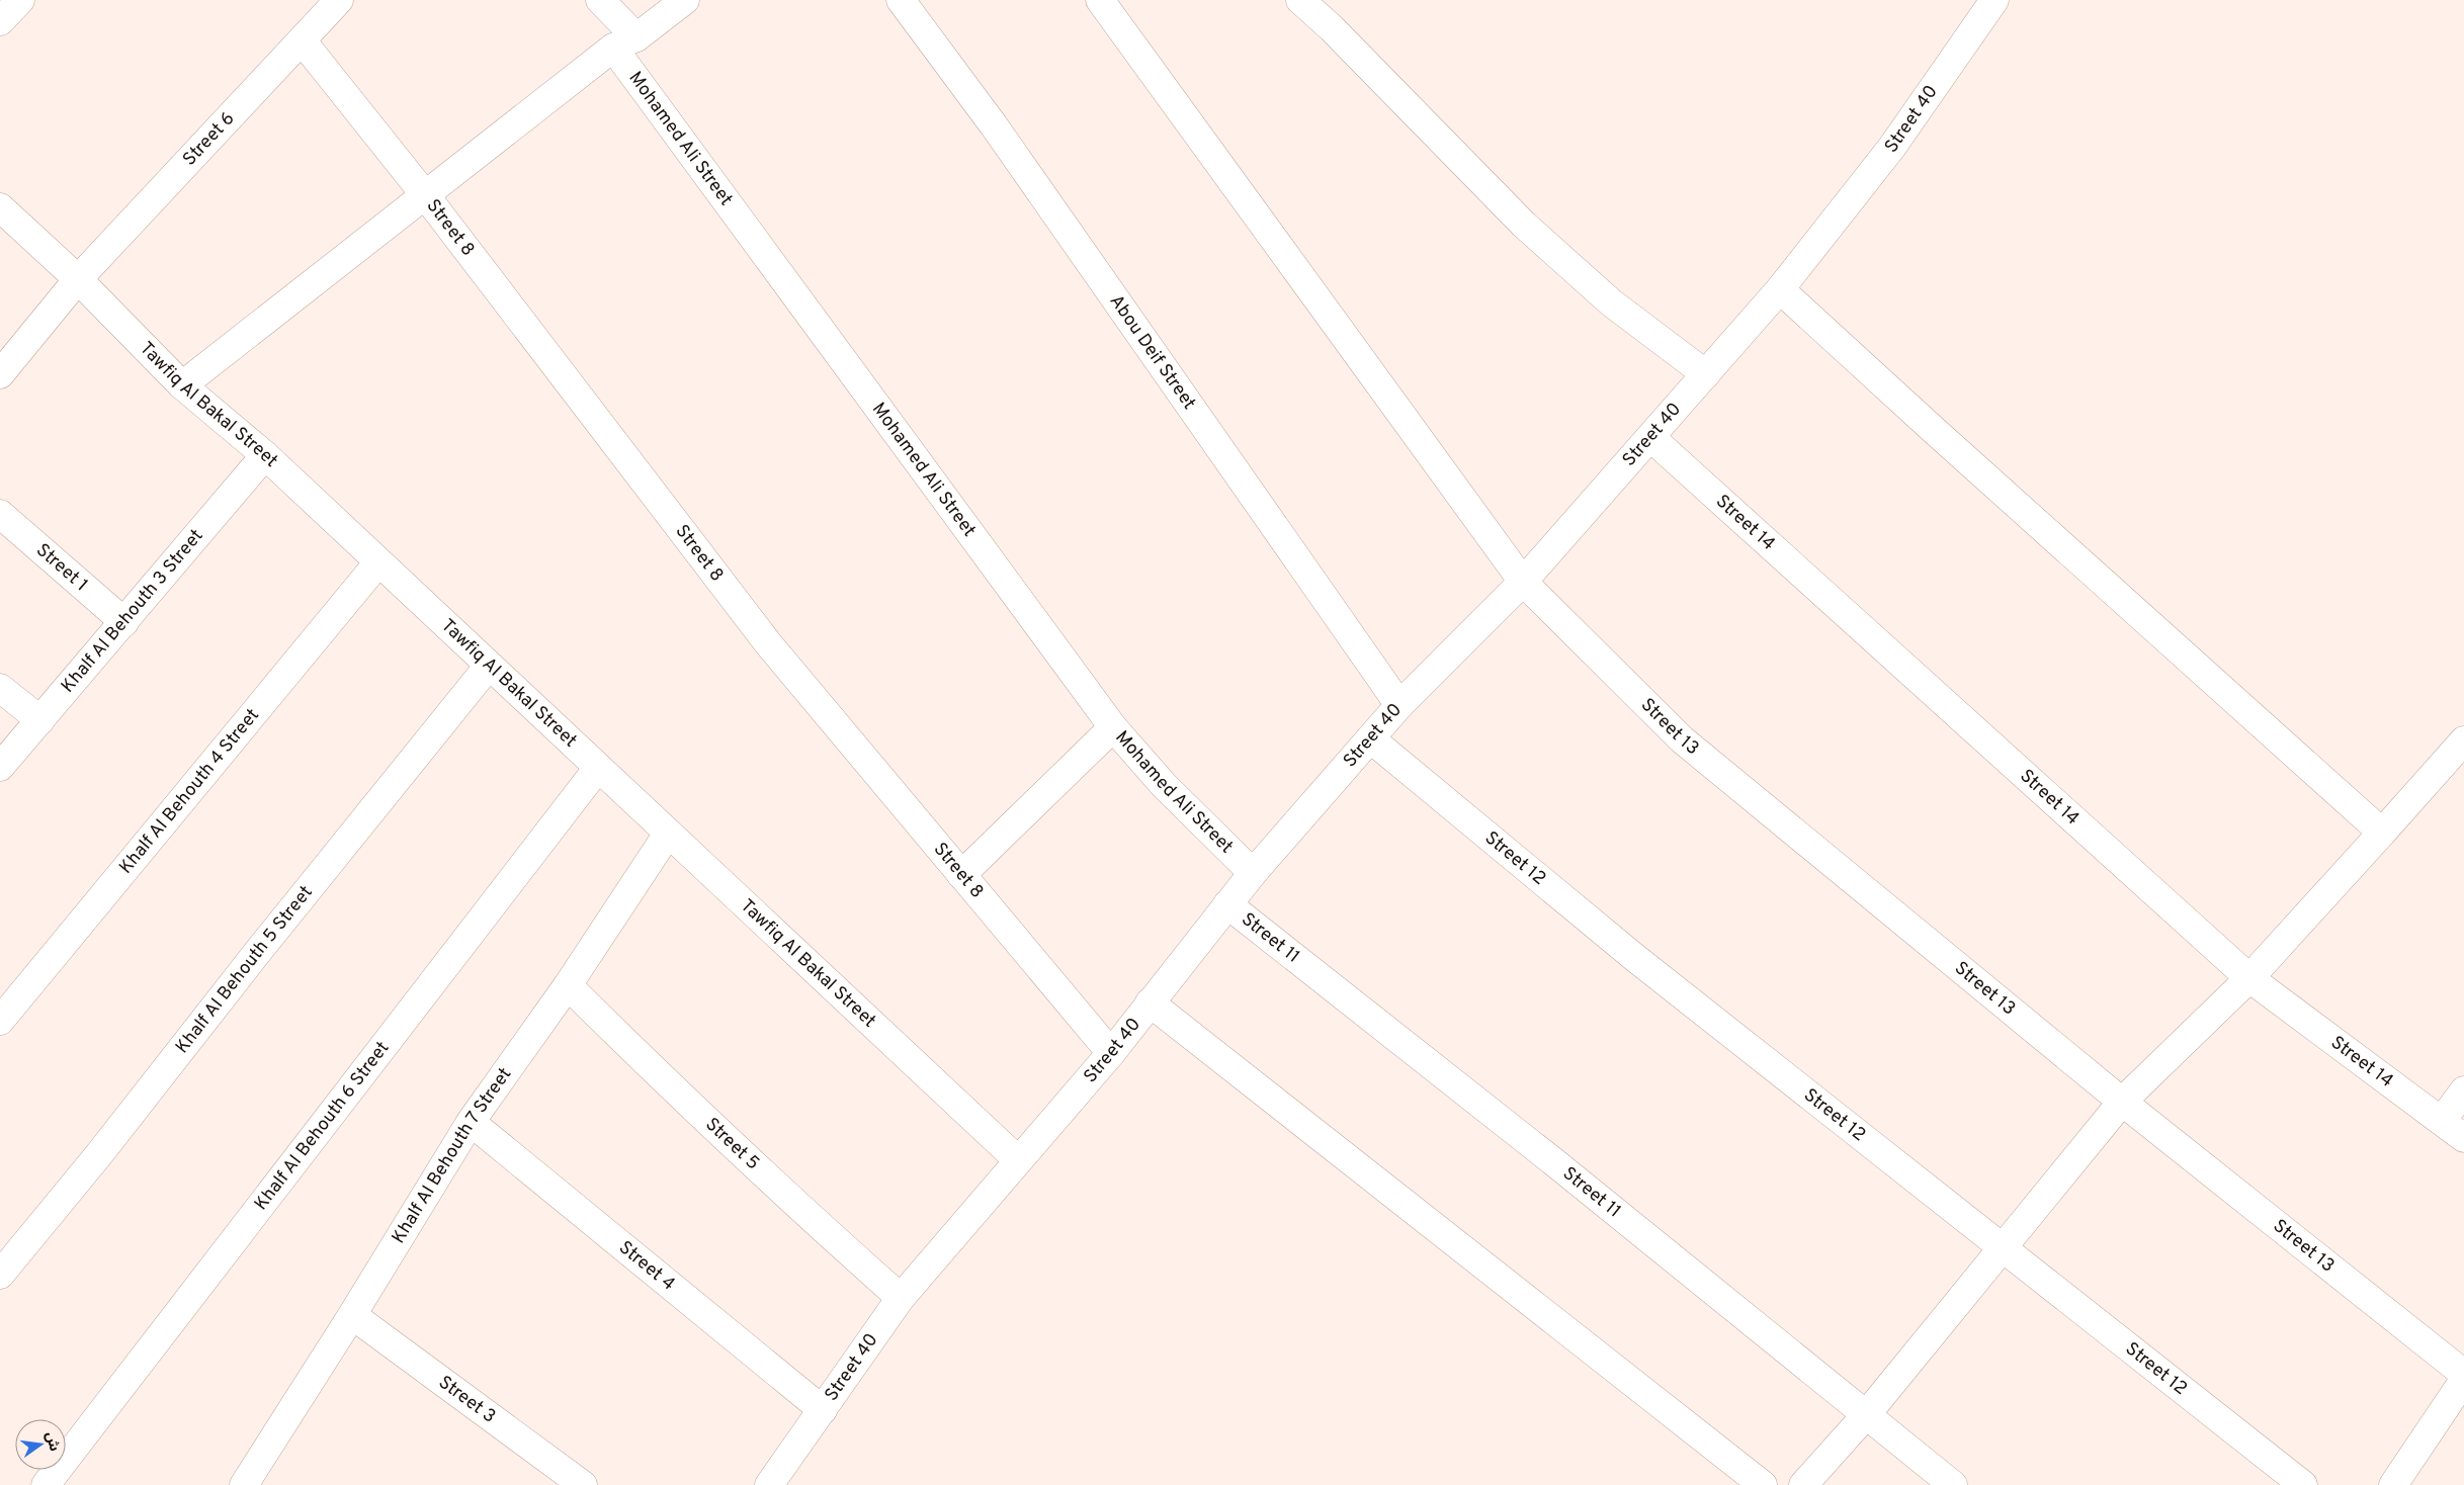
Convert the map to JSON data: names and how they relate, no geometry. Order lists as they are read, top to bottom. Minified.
{"streets":{"street":["Street 40","Mohamed Ali Street","Street 6","Street 8","Abou Deif Street","Tawfiq Al Bakal Street","Street 14","Street 1","Khalf Al Behouth 3 Street","Street 13","Khalf Al Behouth 4 Street","Street 12","Street 11","Khalf Al Behouth 5 Street","Khalf Al Behouth 6 Street","Street 5","Khalf Al Behouth 7 Street","Street 4","Street 3"]},"crossings":[["Street 40","Mohamed Ali Street"],["Street 40","Street 8"],["Street 40","Abou Deif Street"],["Street 40","Tawfiq Al Bakal Street"],["Street 40","Street 14"],["Street 40","Street 13"],["Street 40","Street 12"],["Street 40","Street 11"],["Street 40","Street 5"],["Street 40","Street 4"],["Street 6","Street 8"],["Street 6","Tawfiq Al Bakal Street"],["Tawfiq Al Bakal Street","Khalf Al Behouth 3 Street"],["Tawfiq Al Bakal Street","Khalf Al Behouth 4 Street"],["Tawfiq Al Bakal Street","Khalf Al Behouth 5 Street"],["Tawfiq Al Bakal Street","Khalf Al Behouth 6 Street"],["Tawfiq Al Bakal Street","Khalf Al Behouth 7 Street"],["Street 1","Khalf Al Behouth 3 Street"],["Street 5","Khalf Al Behouth 7 Street"],["Khalf Al Behouth 7 Street","Street 4"],["Khalf Al Behouth 7 Street","Street 3"]],"north":"right"}
